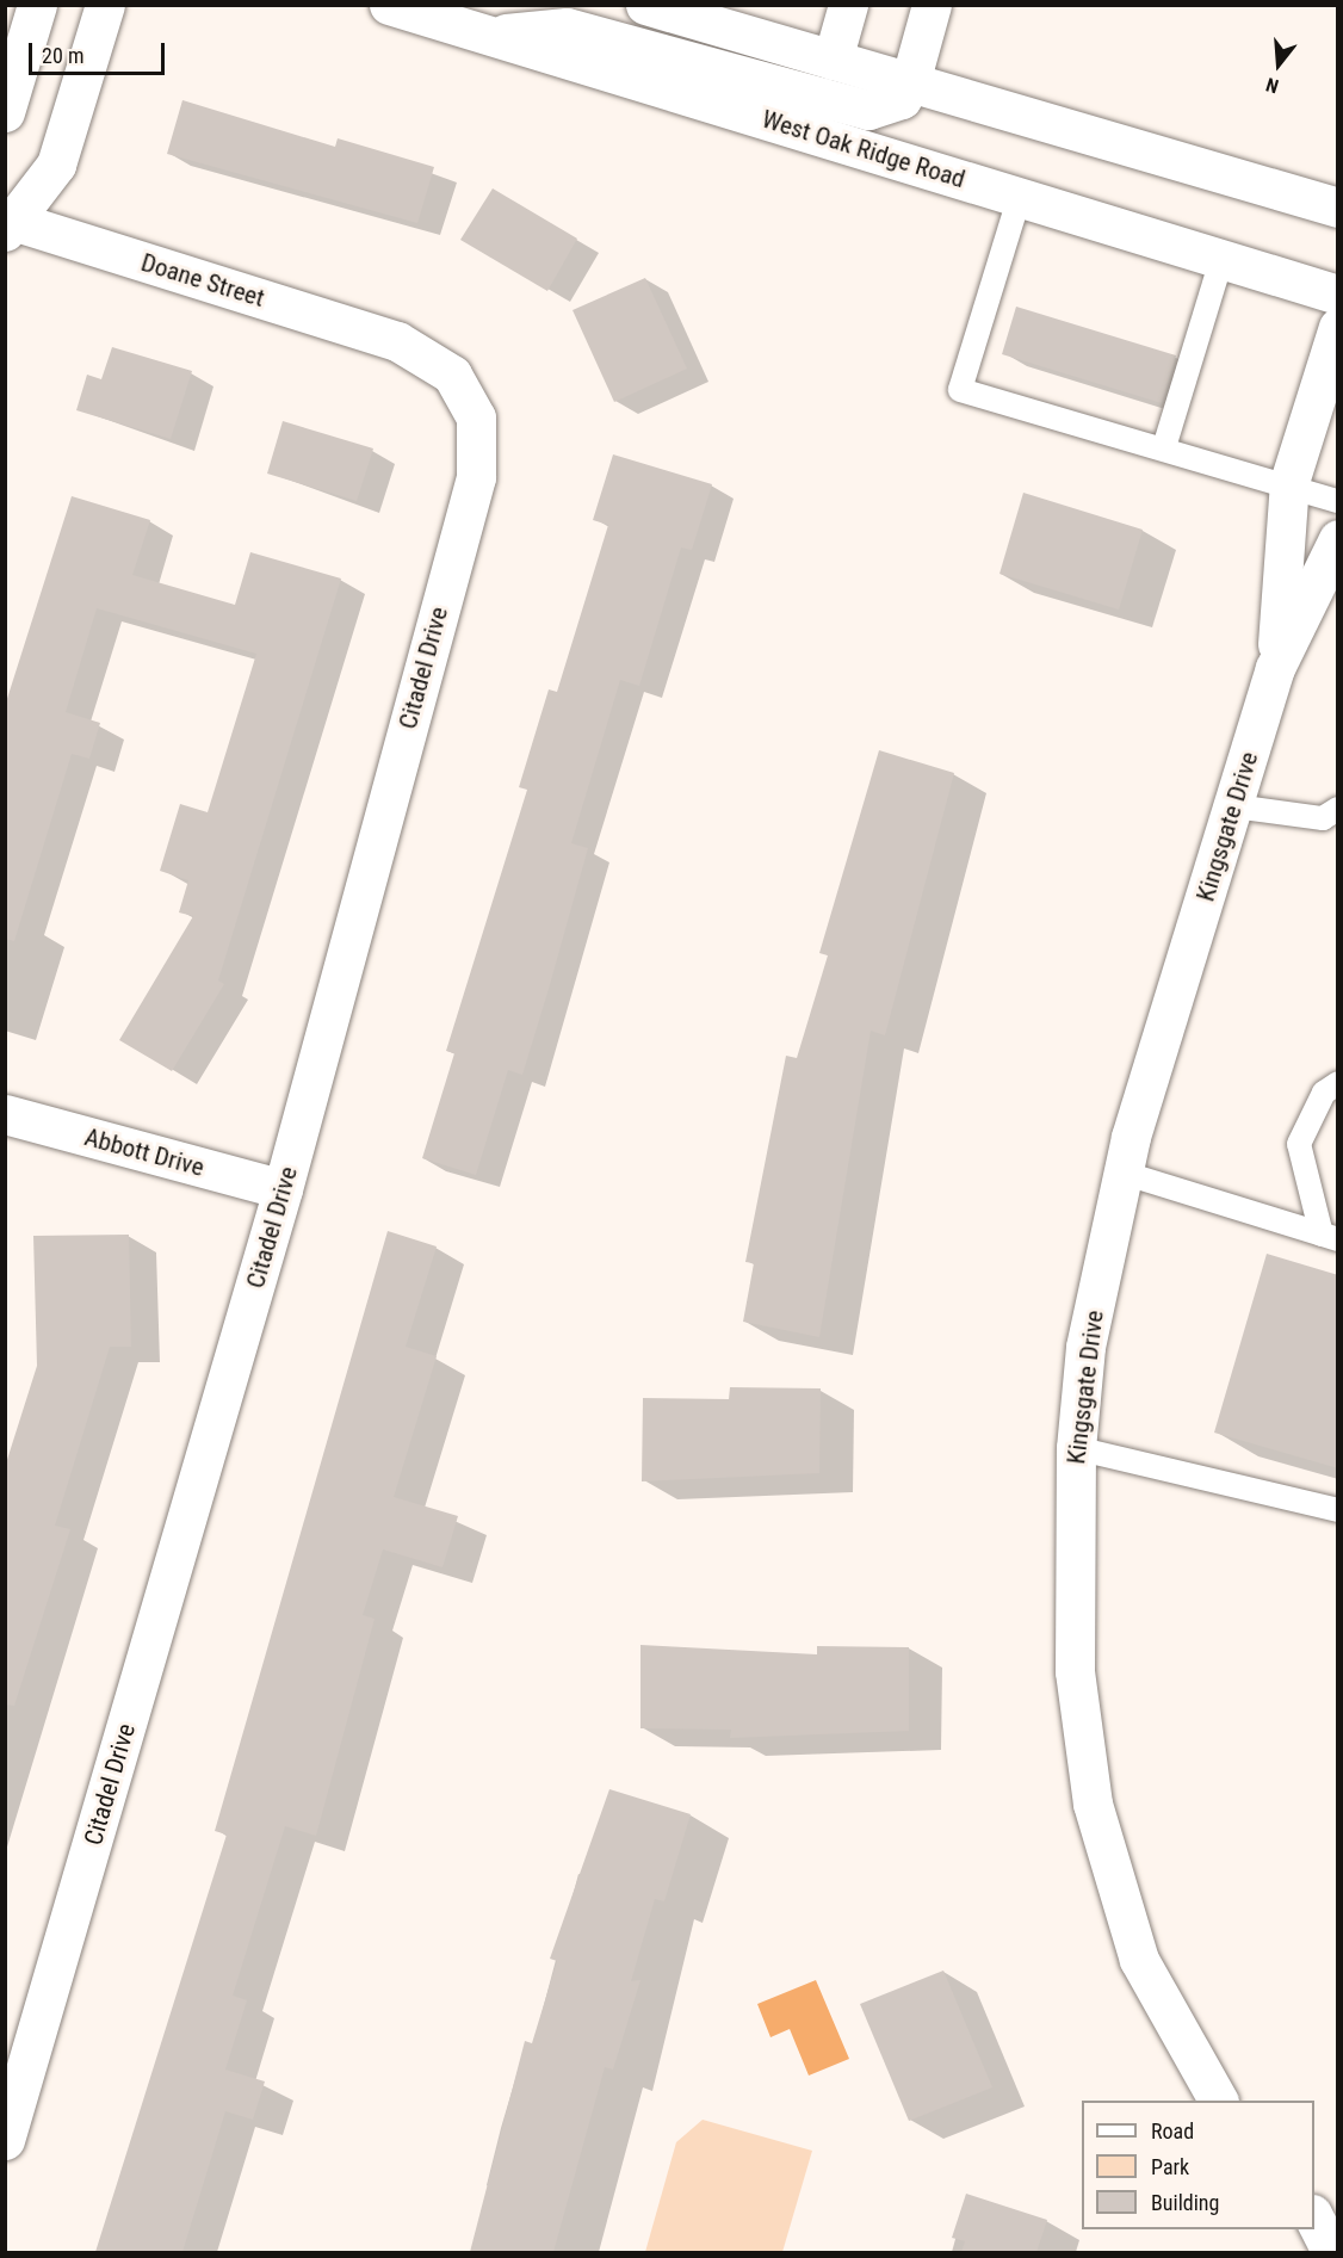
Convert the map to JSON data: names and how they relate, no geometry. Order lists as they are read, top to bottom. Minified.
{"streets":{"street":["West Oak Ridge Road","Doane Street","Citadel Drive","Kingsgate Drive","Abbott Drive"]},"crossings":[["Doane Street","Citadel Drive"],["Citadel Drive","Abbott Drive"]],"legend":["Road","Park","Building"],"scale_bar":"20 m","north":"bottom"}
